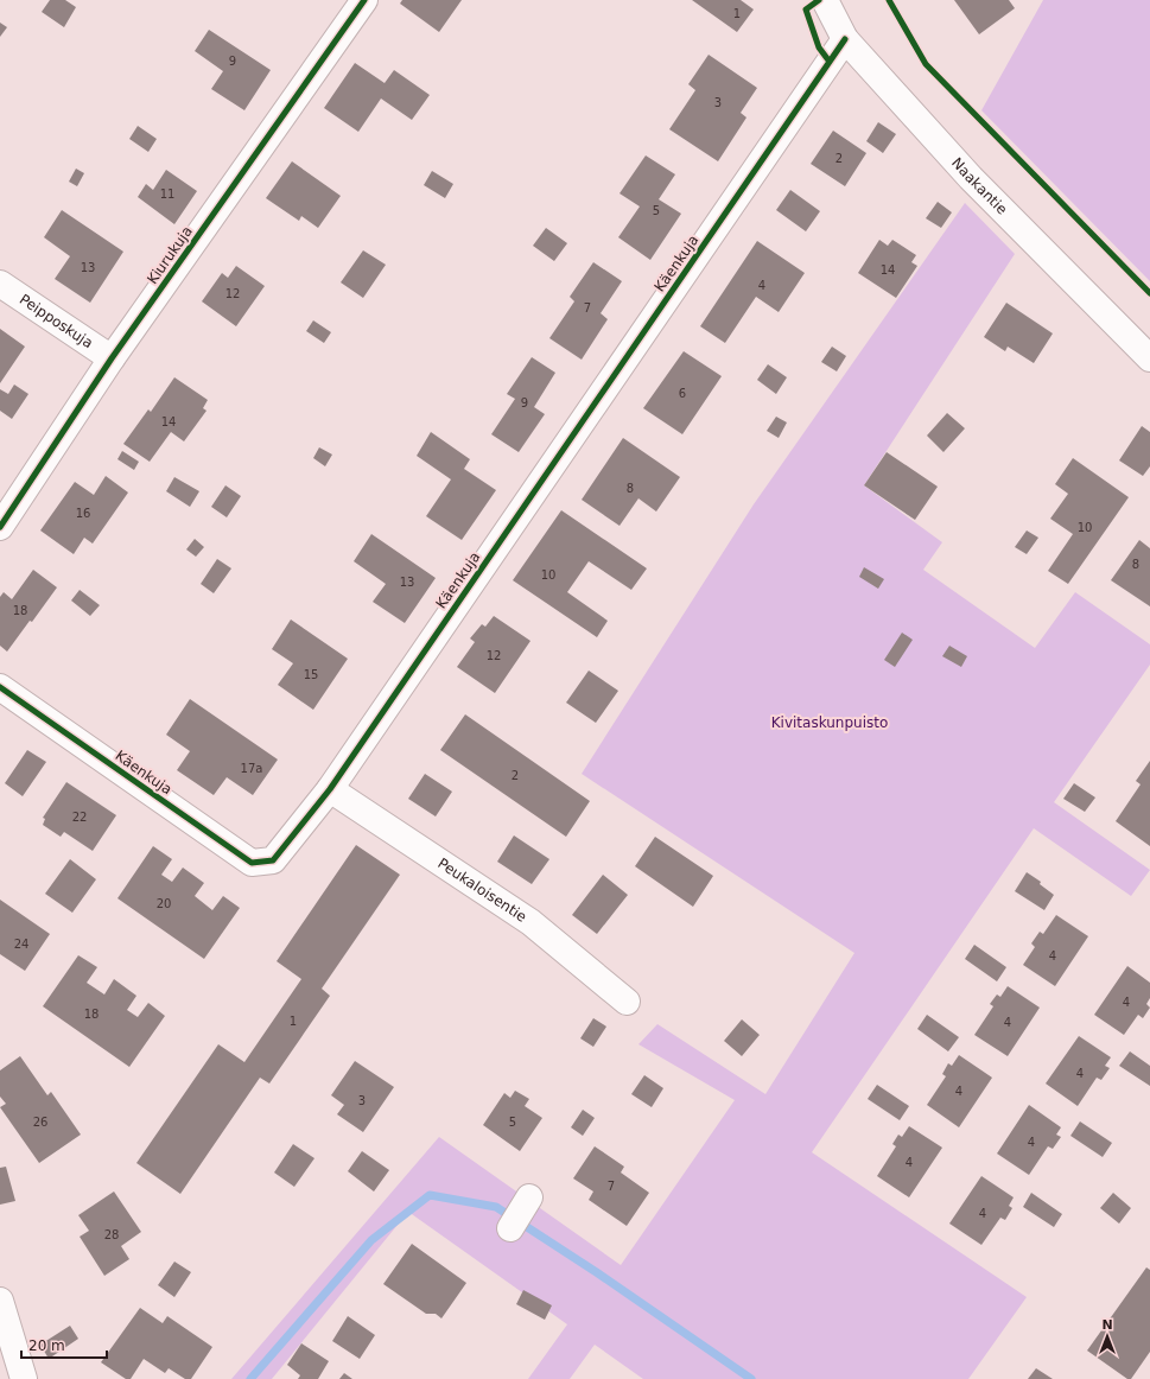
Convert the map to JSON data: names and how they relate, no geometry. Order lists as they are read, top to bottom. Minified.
{"streets":{"street":["Naakantie","Kiurukuja","Käenkuja","Peipposkuja","Peukaloisentie"]},"crossings":[["Naakantie","Käenkuja"],["Kiurukuja","Peipposkuja"],["Käenkuja","Peukaloisentie"]],"parks":["Kivitaskunpuisto"],"house_numbers":["1","9","3","2","11","5","13","14","4","12","7","6","9","14","8","16","10","8","10","13","18","12","15","17a","2","22","20","24","4","4","18","1","4","4","4","3","26","5","4","4","7","4","28"],"scale_bar":"20 m","north":"top"}
